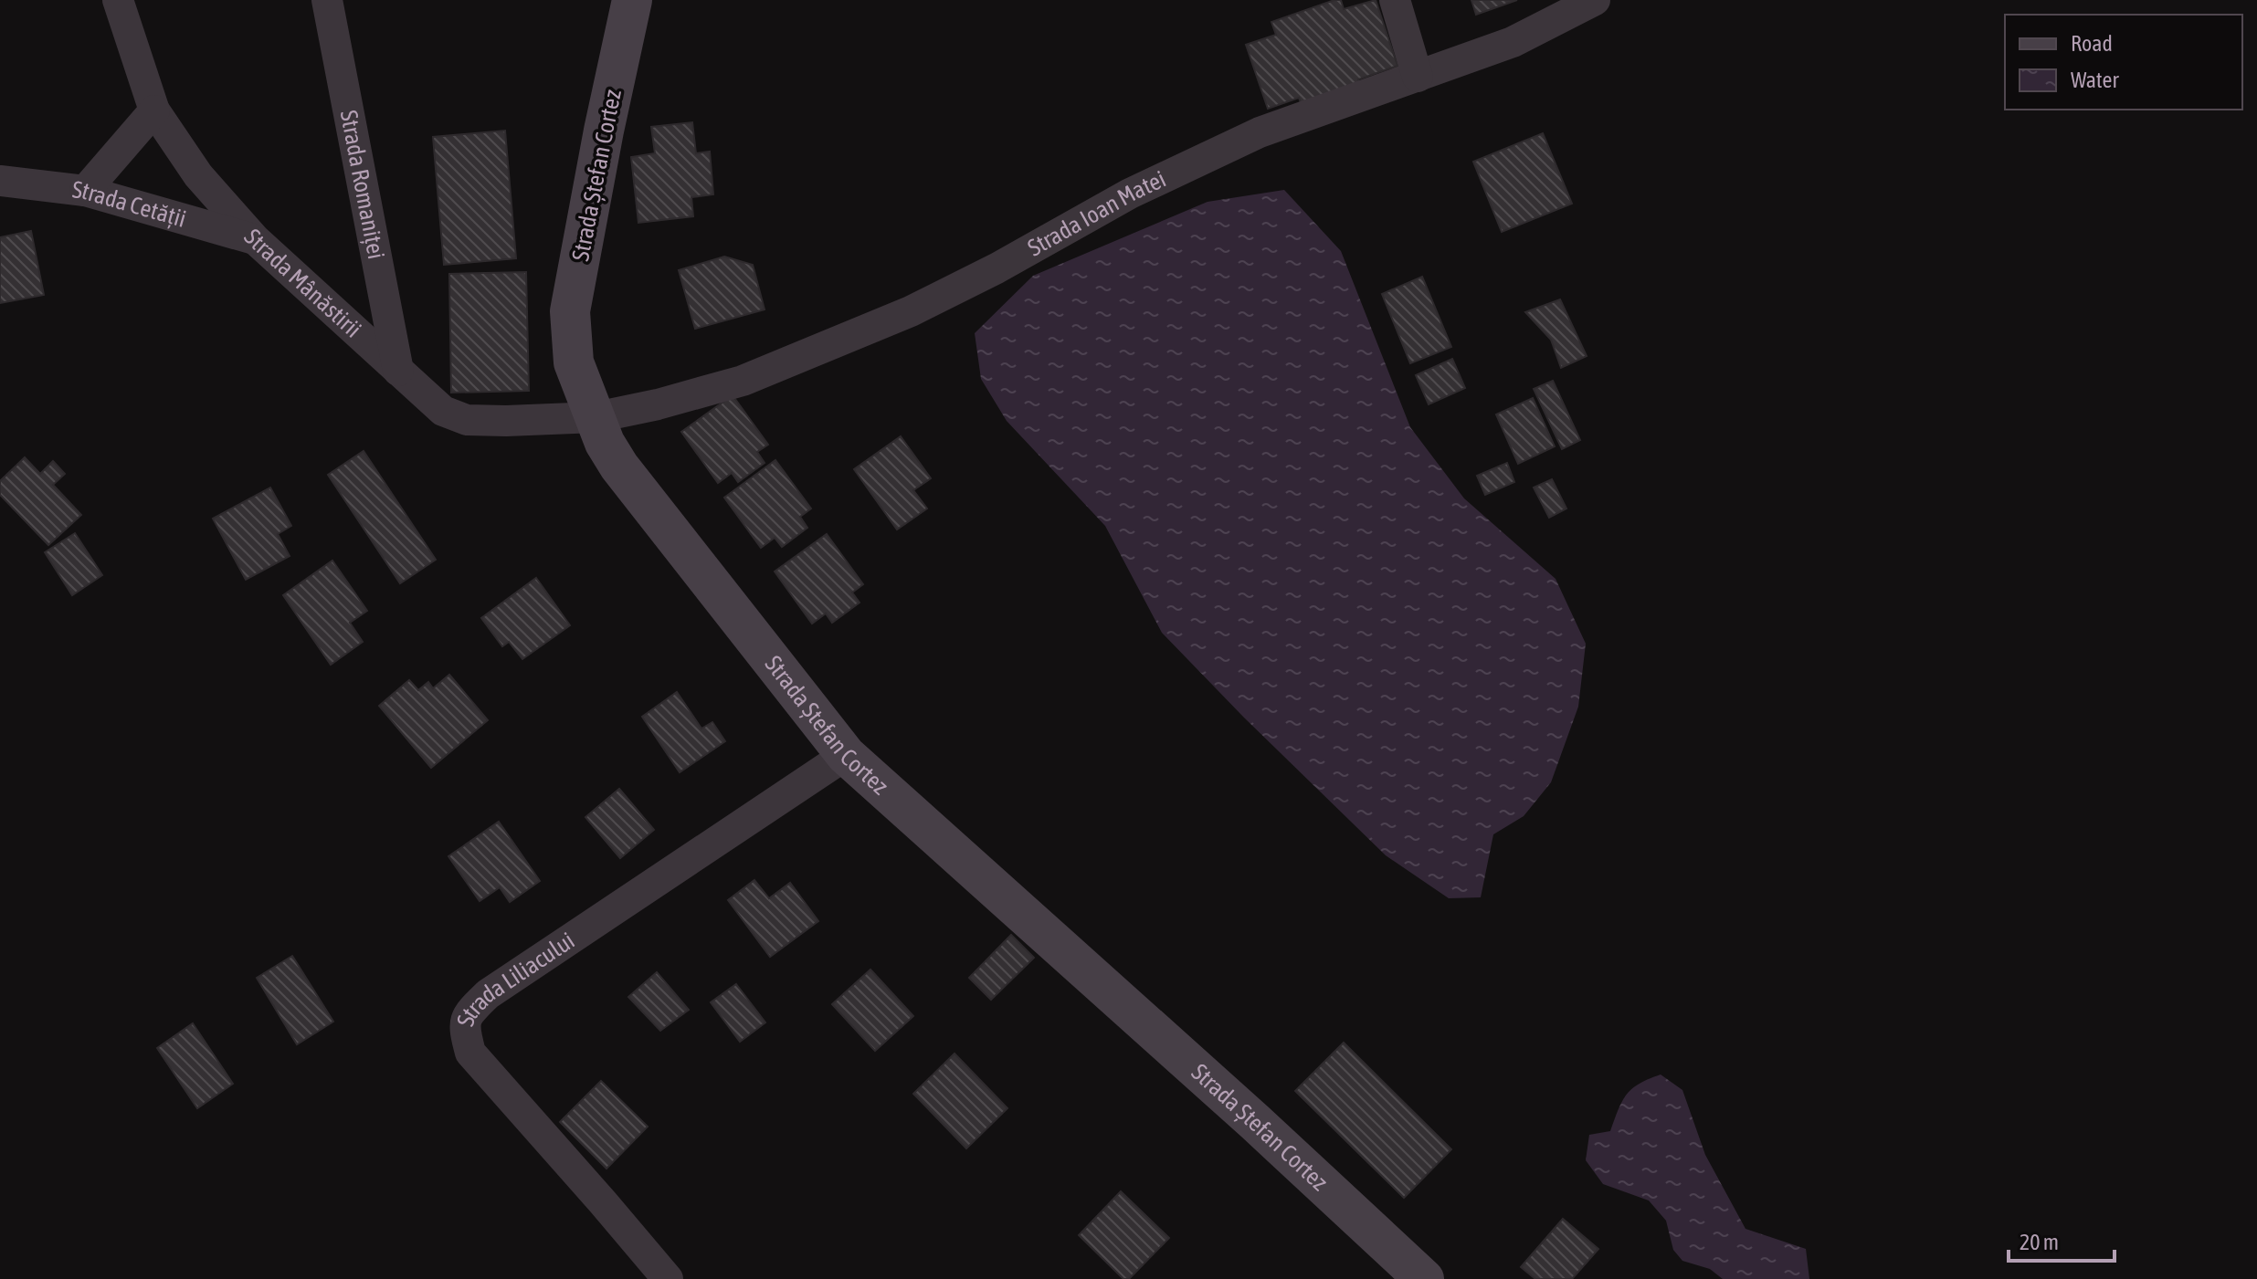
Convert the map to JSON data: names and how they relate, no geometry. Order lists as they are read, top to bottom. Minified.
{"streets":{"street":["Strada Ștefan Cortez","Strada Romaniței","Strada Cetății","Strada Ioan Matei","Strada Mânăstirii","Strada Liliacului"]},"crossings":[["Strada Ștefan Cortez","Strada Ioan Matei"],["Strada Ștefan Cortez","Strada Mânăstirii"],["Strada Ștefan Cortez","Strada Liliacului"],["Strada Romaniței","Strada Mânăstirii"],["Strada Cetății","Strada Mânăstirii"],["Strada Ioan Matei","Strada Mânăstirii"]],"legend":["Road","Water"],"scale_bar":"20 m"}
